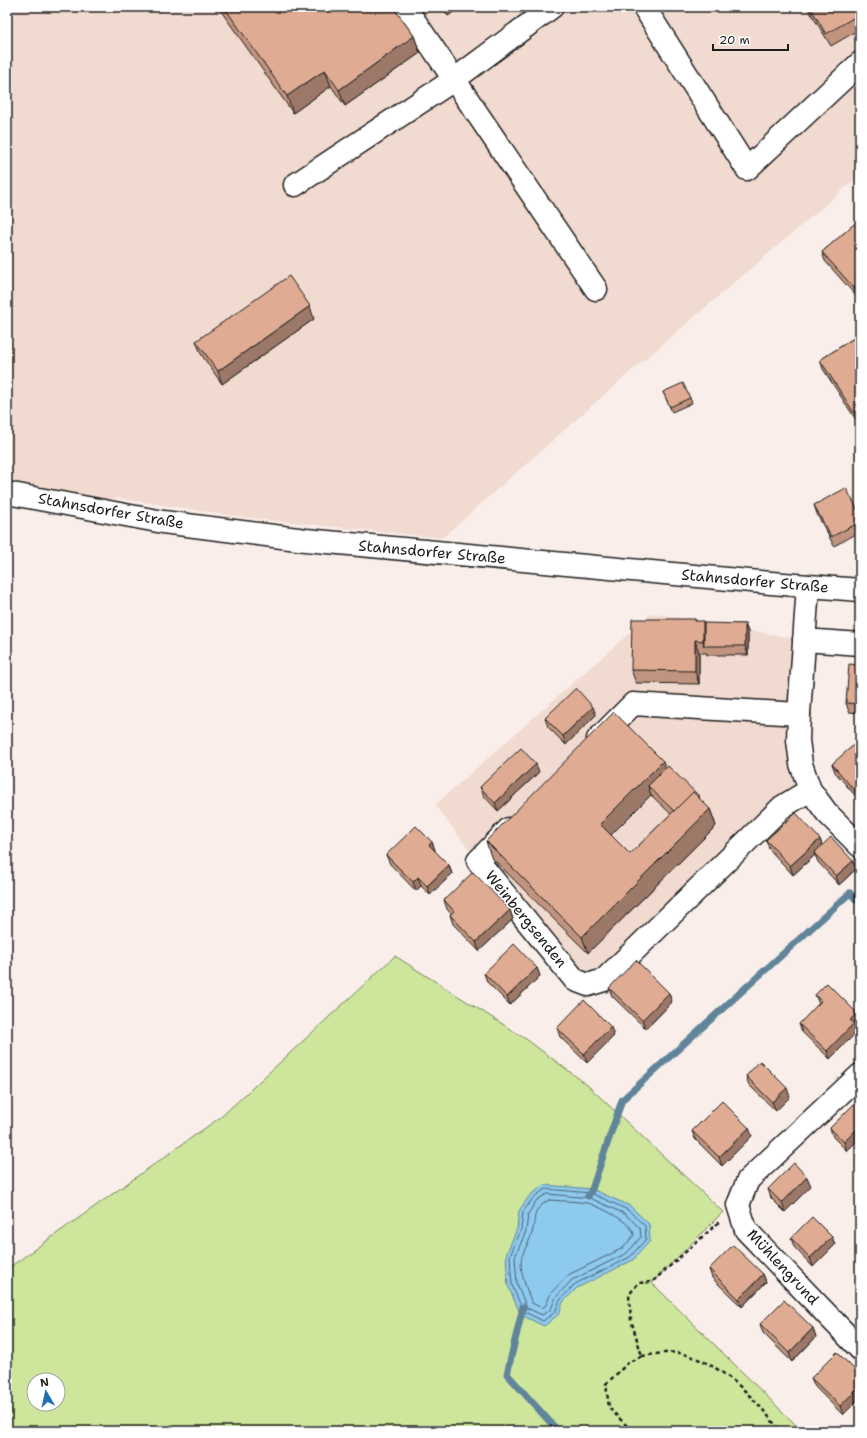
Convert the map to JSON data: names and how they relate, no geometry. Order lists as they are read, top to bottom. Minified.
{"streets":{"street":["Stahnsdorfer Straße","Weinbergsenden","Mühlengrund"]},"scale_bar":"20 m","north":"top"}
